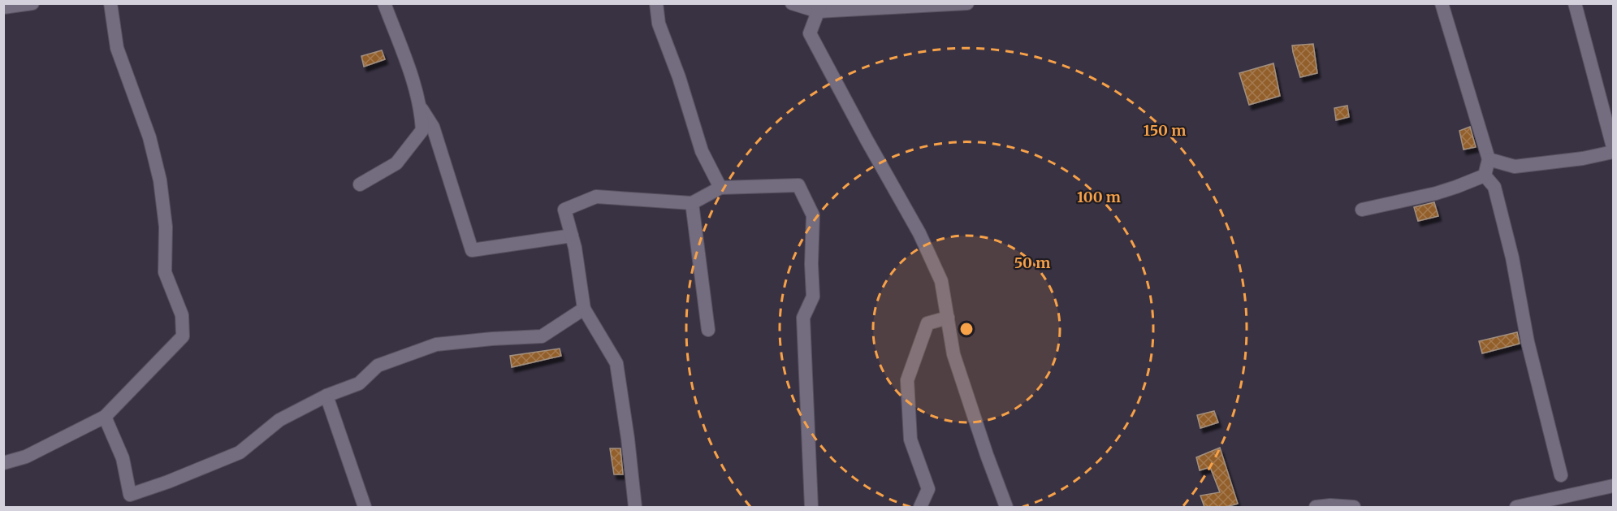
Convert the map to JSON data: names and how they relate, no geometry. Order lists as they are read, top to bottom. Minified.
{"rings":["150 m","100 m","50 m"]}
